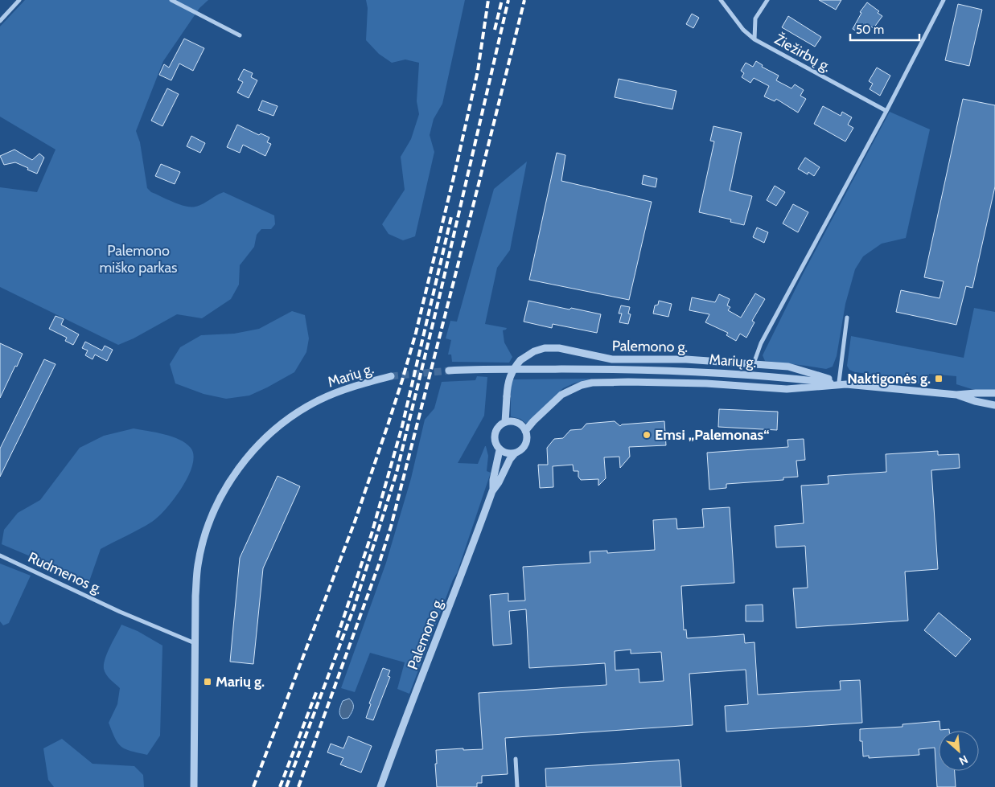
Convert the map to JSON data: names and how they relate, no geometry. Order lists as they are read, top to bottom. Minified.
{"streets":{"street":["Žiežirbų g.","Palemono g.","Marių g.","Rudmenos g."]},"crossings":[["Palemono g.","Marių g."],["Marių g.","Rudmenos g."]],"parks":["Palemono miško parkas"],"places":{"transit":["Naktigonės g.","Marių g."],"other":["Emsi „Palemonas“"]},"scale_bar":"50 m","north":"bottom right"}
